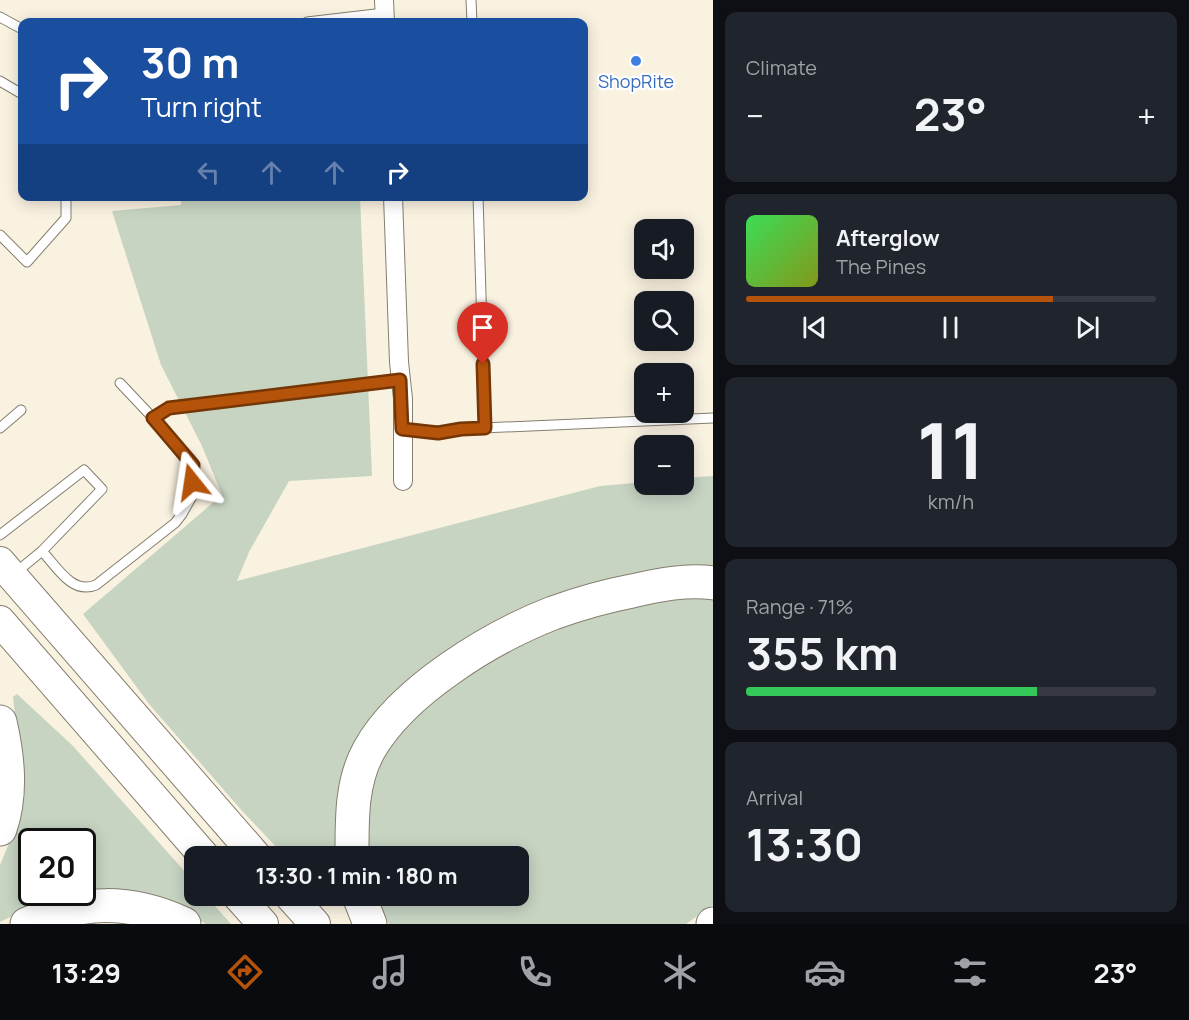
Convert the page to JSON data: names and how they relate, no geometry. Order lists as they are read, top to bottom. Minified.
{"places":["ShopRite"],"page":{"tile":["Climate",["11","km/h"],["Range · 71%","355 km"],["Arrival","13:30"]],"turn":["30 m","Turn right"],"heat":["−","23°","+"],"song":["Afterglow","The Pines"],"map_buttons":["+","−"],"limit":"20","trip":"13:30 · 1 min · 180 m","tabs":["13:29","23°"]}}
